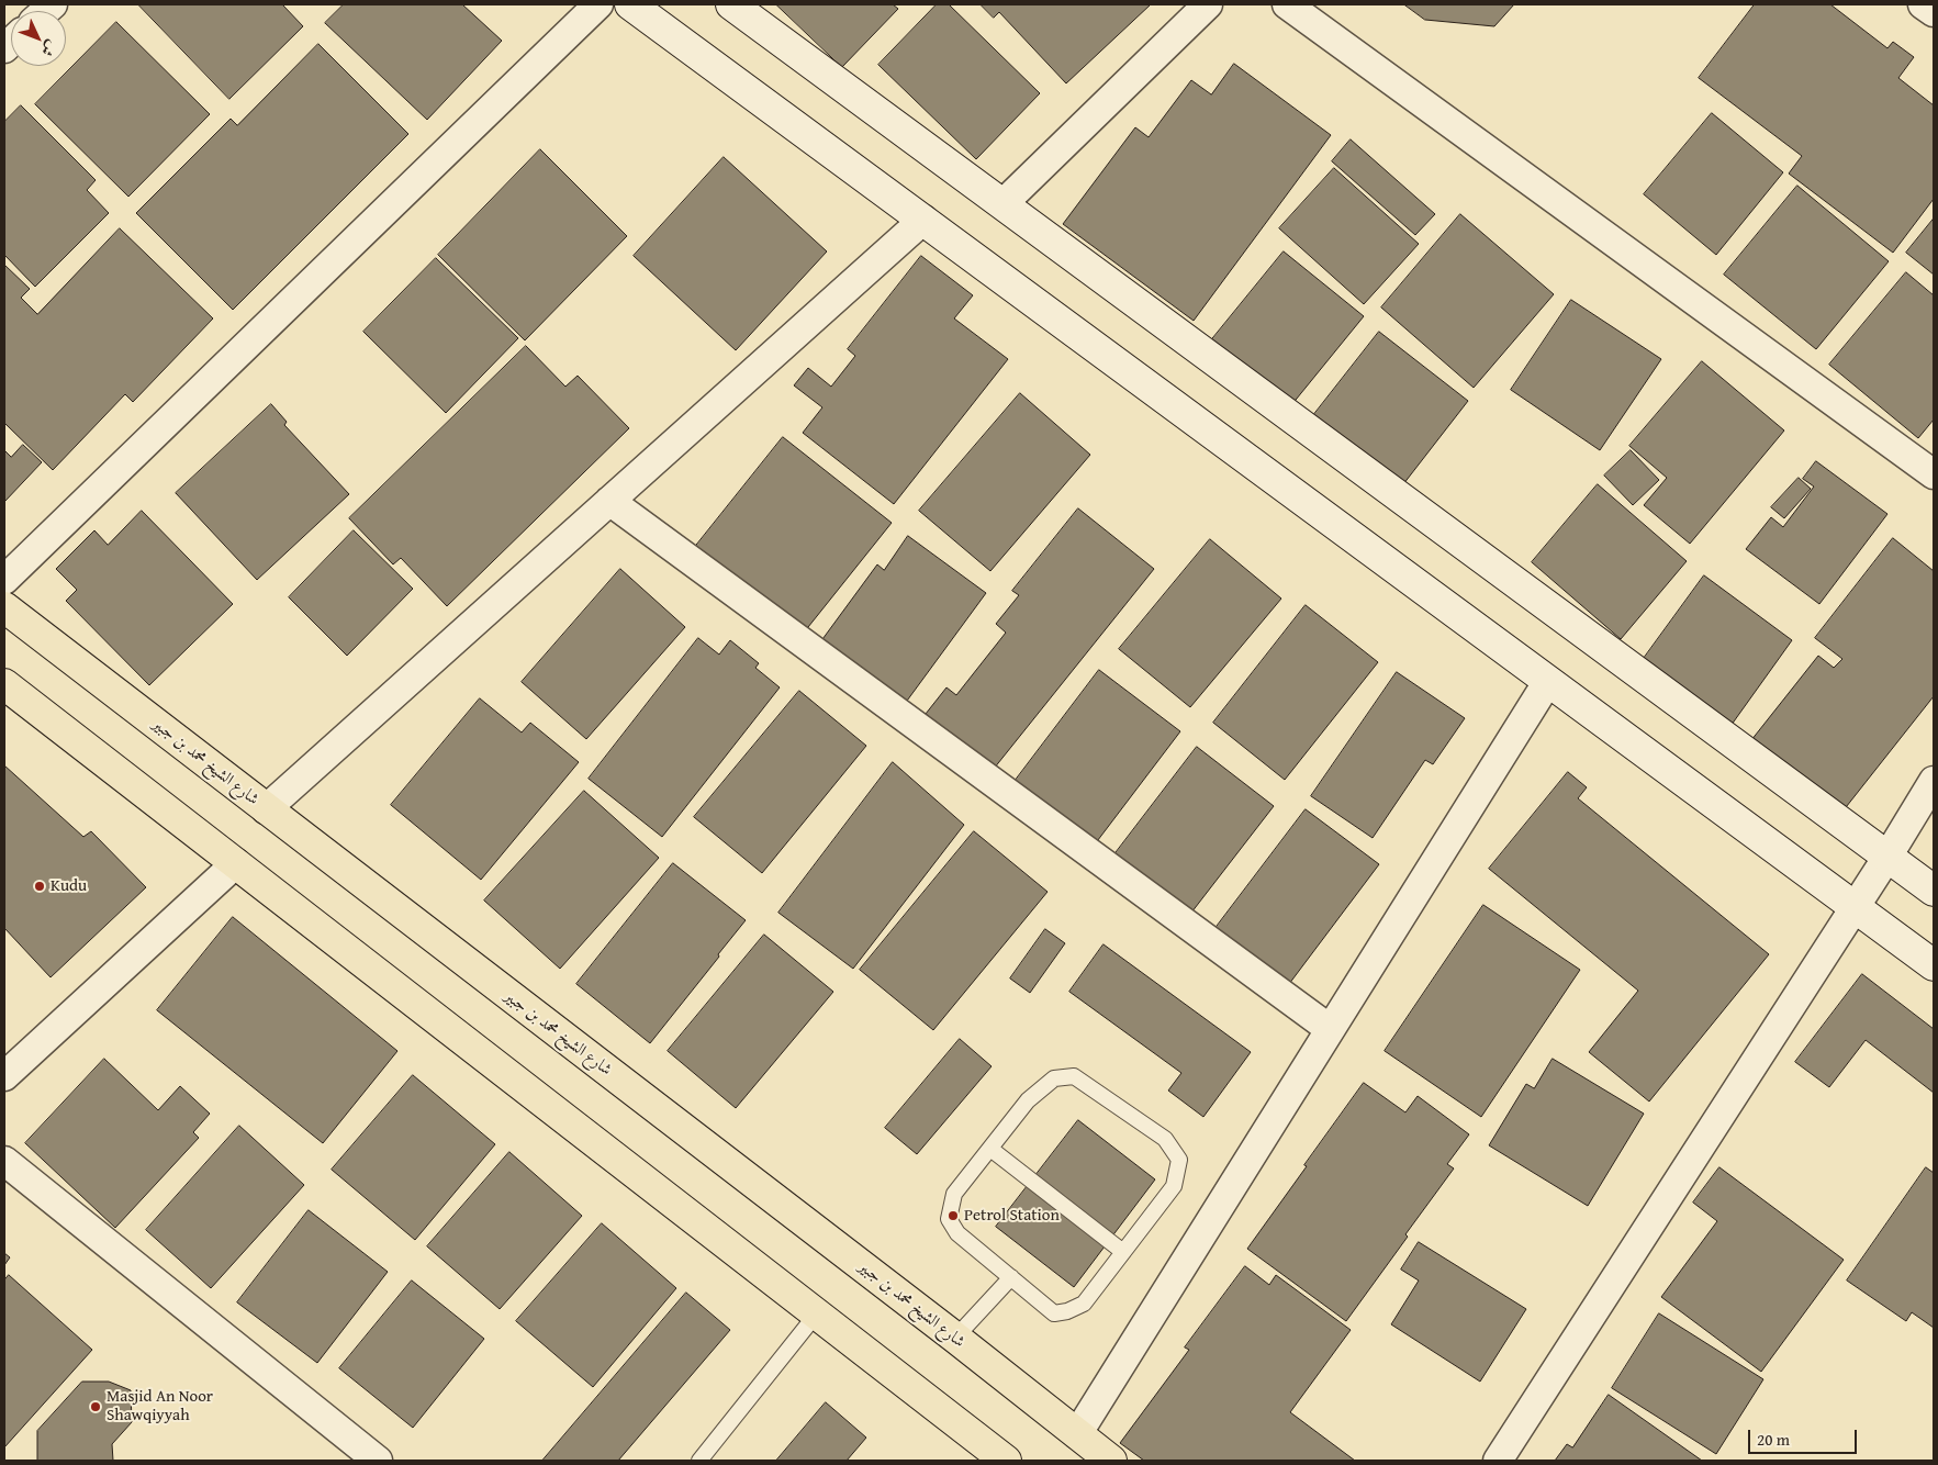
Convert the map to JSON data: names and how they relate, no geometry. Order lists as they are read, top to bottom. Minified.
{"streets":{"main road":["شارع الشيخ محمد بن جبير"]},"places":["Kudu","Petrol Station","Masjid An Noor Shawqiyyah"],"scale_bar":"20 m","north":"bottom right"}
